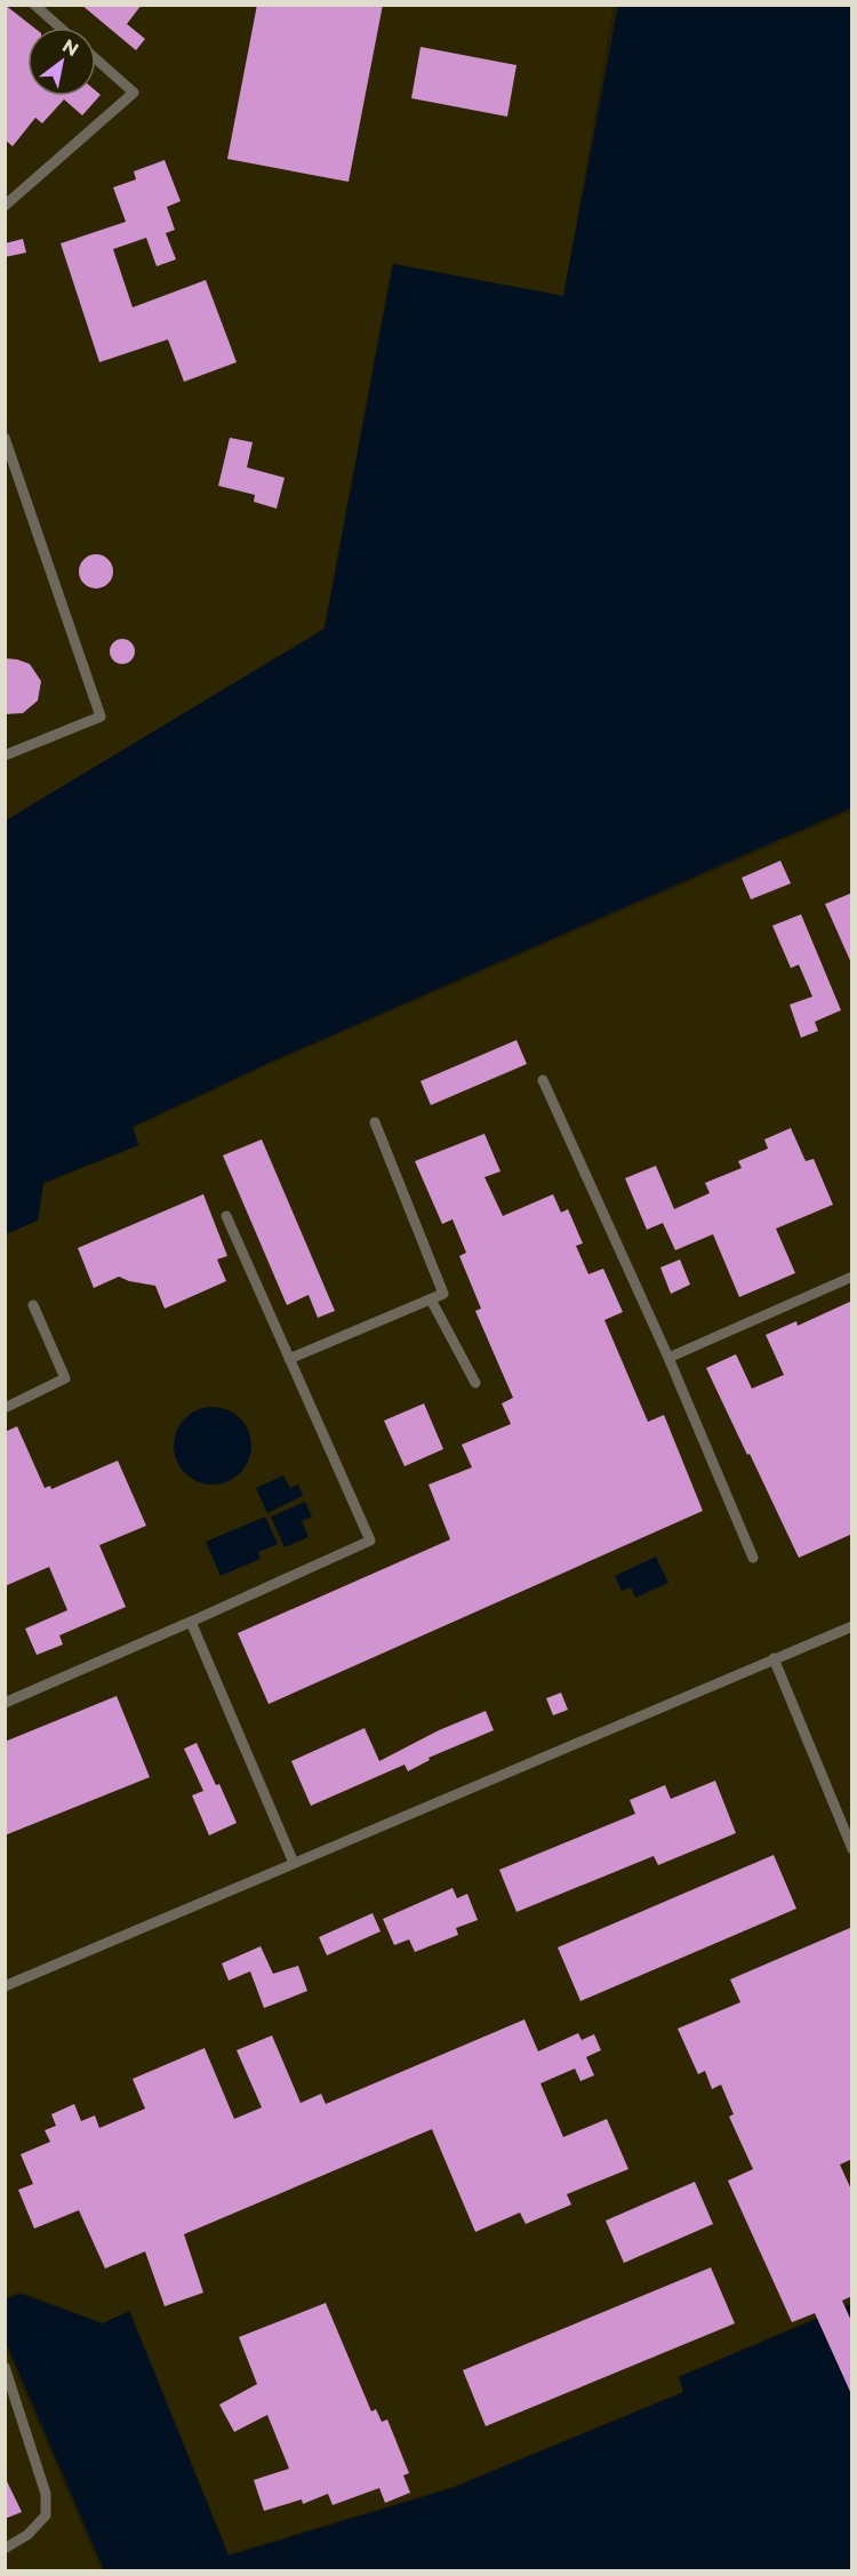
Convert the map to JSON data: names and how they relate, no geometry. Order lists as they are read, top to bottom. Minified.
{"north":"top right"}
